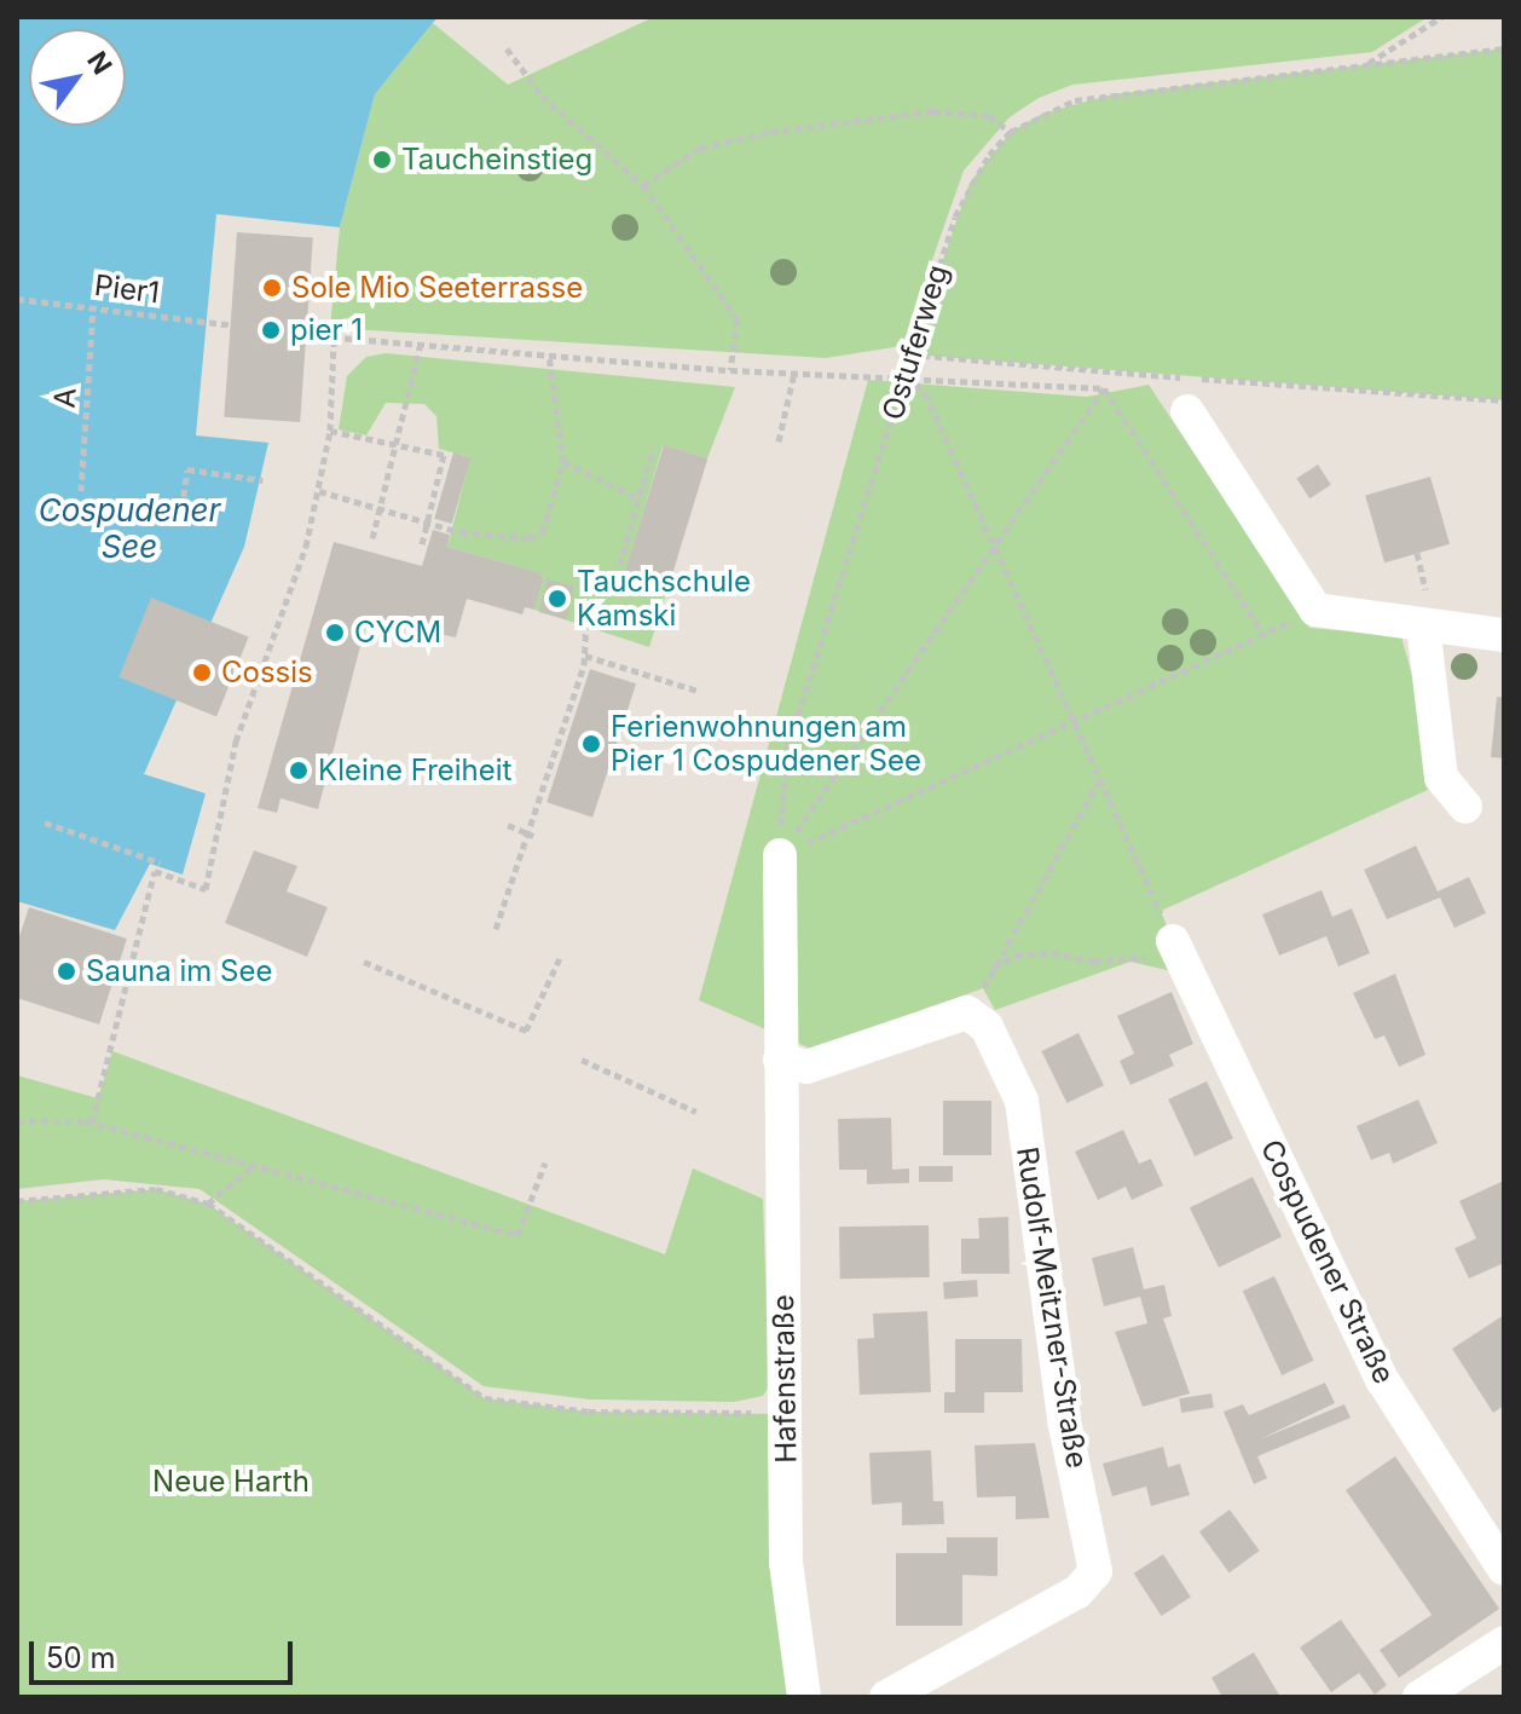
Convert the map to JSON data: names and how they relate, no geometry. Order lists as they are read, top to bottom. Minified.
{"streets":{"street":["Cospudener Straße","Rudolf-Meitzner-Straße","Hafenstraße"],"path":["Pier1","Ostuferweg","A"]},"crossings":[["Pier1","A"]],"water":["Cospudener See"],"parks":["Neue Harth"],"places":["Taucheinstieg","Sole Mio Seeterrasse","pier 1","Tauchschule Kamski","CYCM","Cossis","Ferienwohnungen am Pier 1 Cospudener See","Kleine Freiheit","Sauna im See"],"scale_bar":"50 m","north":"top right"}
